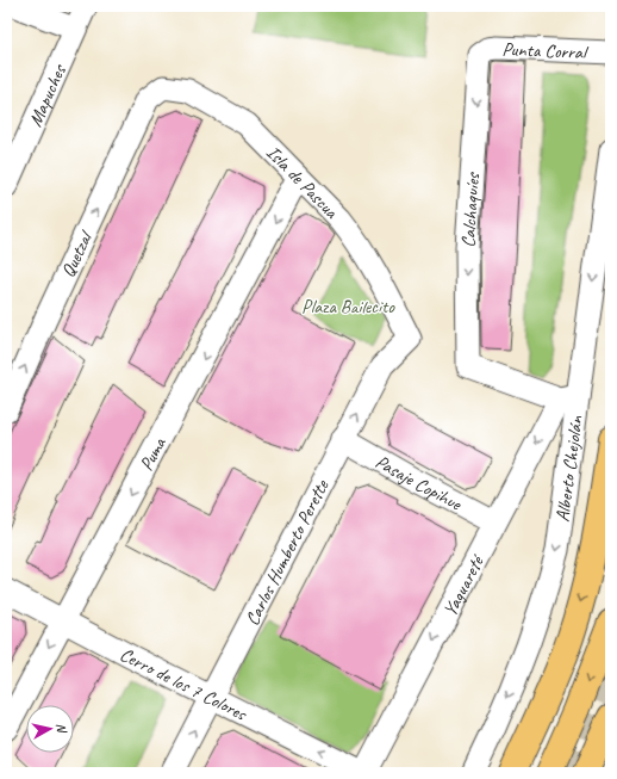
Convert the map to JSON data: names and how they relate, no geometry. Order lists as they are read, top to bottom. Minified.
{"streets":{"street":["Punta Corral","Mapuches","Isla de Pascua","Calchaquíes","Quetzal","Puma","Alberto Chejolán","Pasaje Copihue","Carlos Humberto Perette","Yaguareté","Cerro de los 7 Colores"]},"crossings":[["Punta Corral","Calchaquíes"],["Isla de Pascua","Quetzal"],["Isla de Pascua","Puma"],["Isla de Pascua","Carlos Humberto Perette"],["Calchaquíes","Alberto Chejolán"],["Calchaquíes","Yaguareté"],["Puma","Cerro de los 7 Colores"],["Alberto Chejolán","Yaguareté"],["Pasaje Copihue","Carlos Humberto Perette"],["Pasaje Copihue","Yaguareté"],["Carlos Humberto Perette","Cerro de los 7 Colores"],["Yaguareté","Cerro de los 7 Colores"]],"one_way":["Calchaquíes","Quetzal","Puma","Alberto Chejolán","Carlos Humberto Perette","Yaguareté","Cerro de los 7 Colores"],"parks":["Plaza Bailecito"],"north":"right"}
